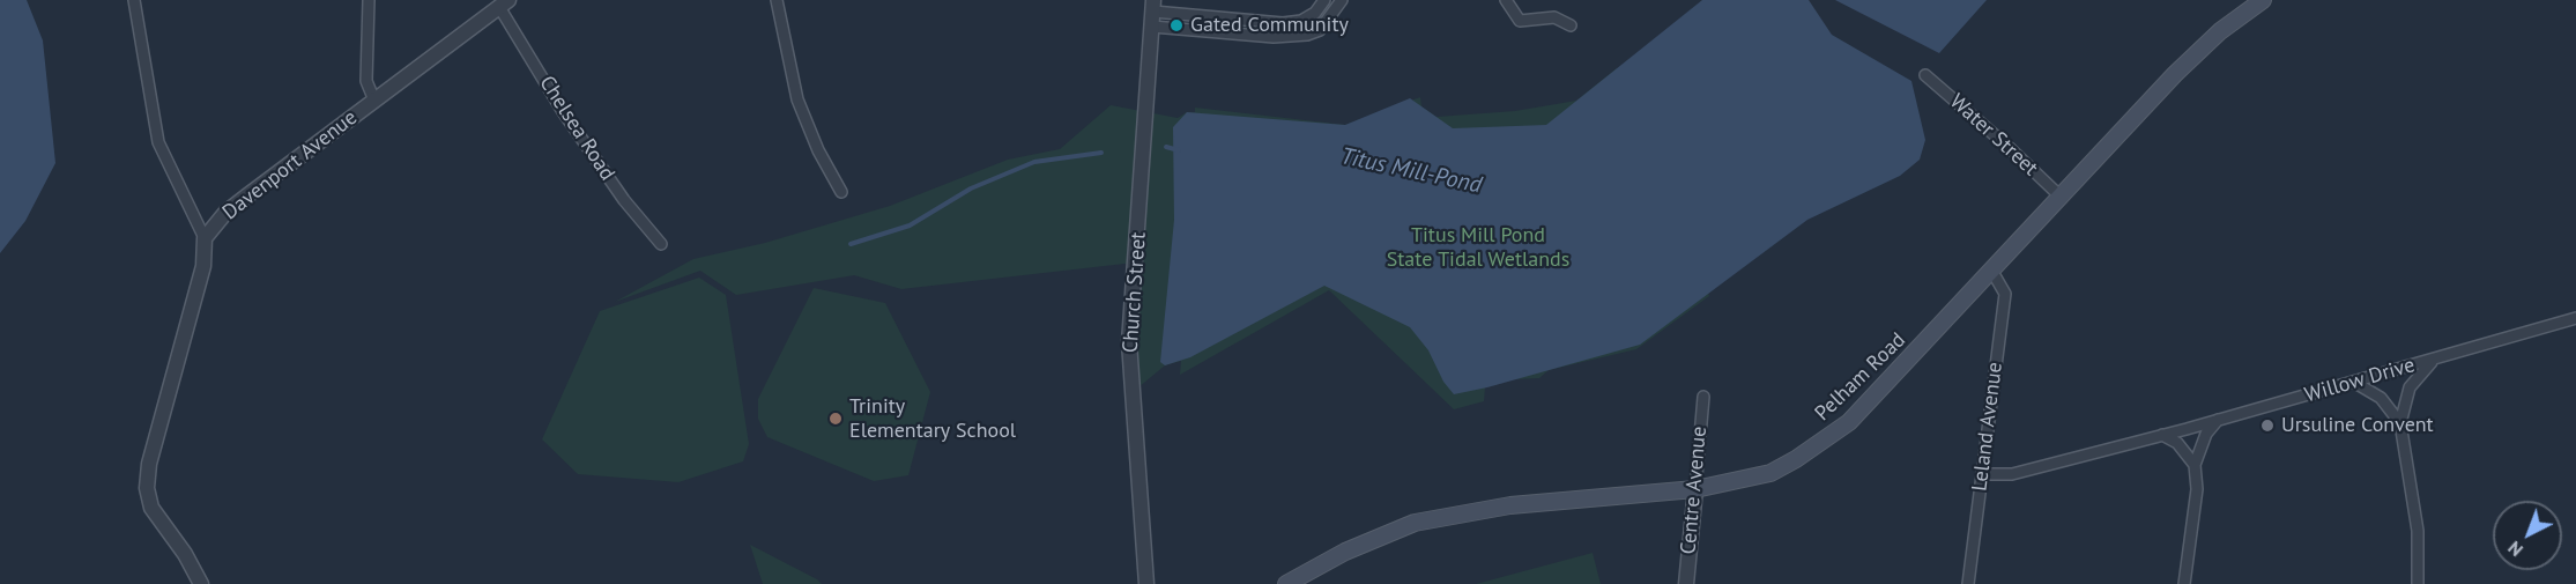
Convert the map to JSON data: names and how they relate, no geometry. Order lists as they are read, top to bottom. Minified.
{"streets":{"main road":["Pelham Road"],"street":["Chelsea Road","Water Street","Davenport Avenue","Church Street","Willow Drive","Leland Avenue","Centre Avenue"]},"crossings":[["Chelsea Road","Davenport Avenue"],["Water Street","Pelham Road"],["Pelham Road","Leland Avenue"],["Pelham Road","Centre Avenue"],["Willow Drive","Leland Avenue"]],"water":["Titus Mill-Pond"],"parks":["Titus Mill Pond State Tidal Wetlands"],"places":["Gated Community","Trinity Elementary School","Ursuline Convent"],"north":"bottom left"}
